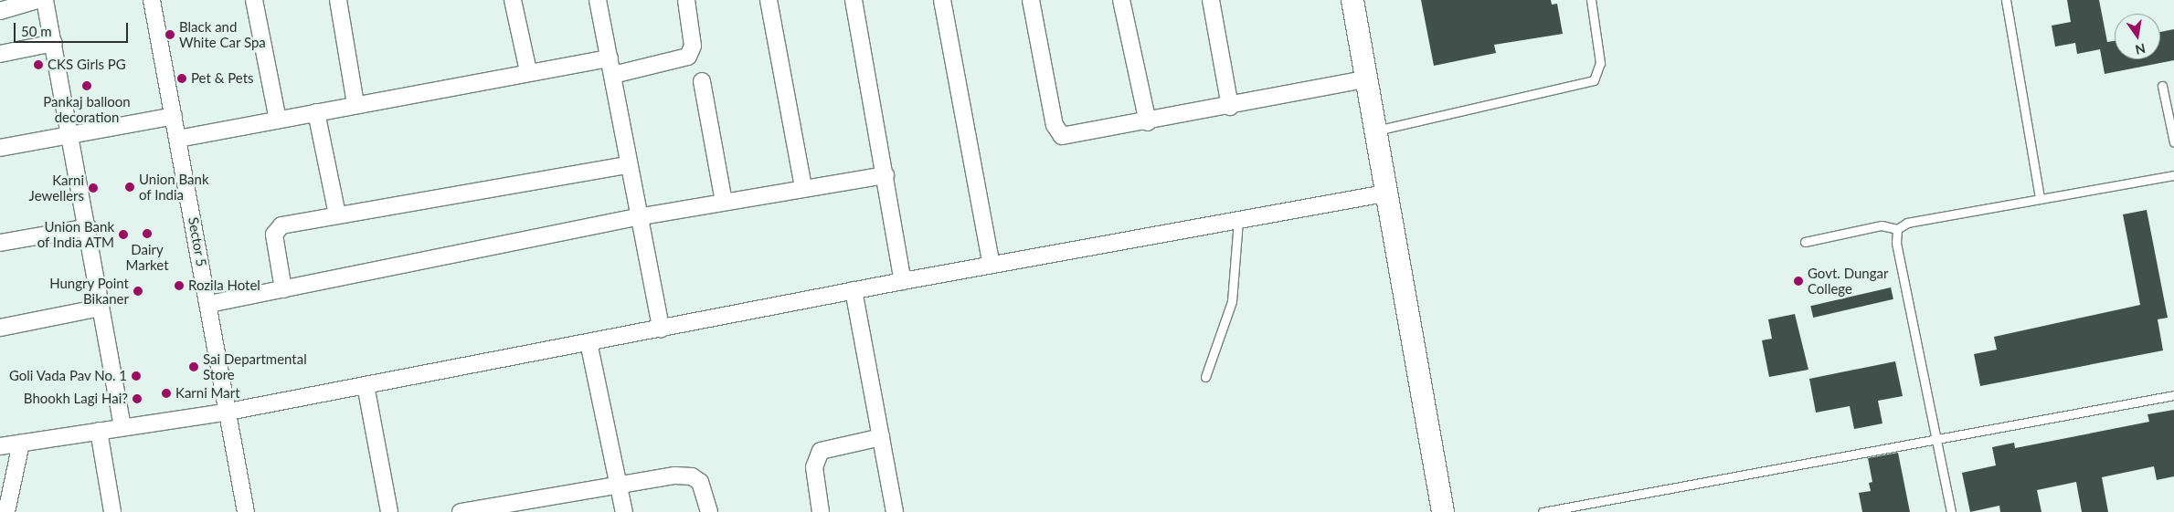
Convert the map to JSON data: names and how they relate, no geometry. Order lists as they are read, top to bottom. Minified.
{"streets":{"street":["Sector 5"]},"places":["Black and White Car Spa","CKS Girls PG","Pet & Pets","Pankaj balloon decoration","Union Bank of India","Karni Jewellers","Dairy Market","Union Bank of India ATM","Govt. Dungar College","Rozila Hotel","Hungry Point Bikaner","Sai Departmental Store","Goli Vada Pav No. 1","Karni Mart","Bhookh Lagi Hai?"],"scale_bar":"50 m","north":"bottom"}
